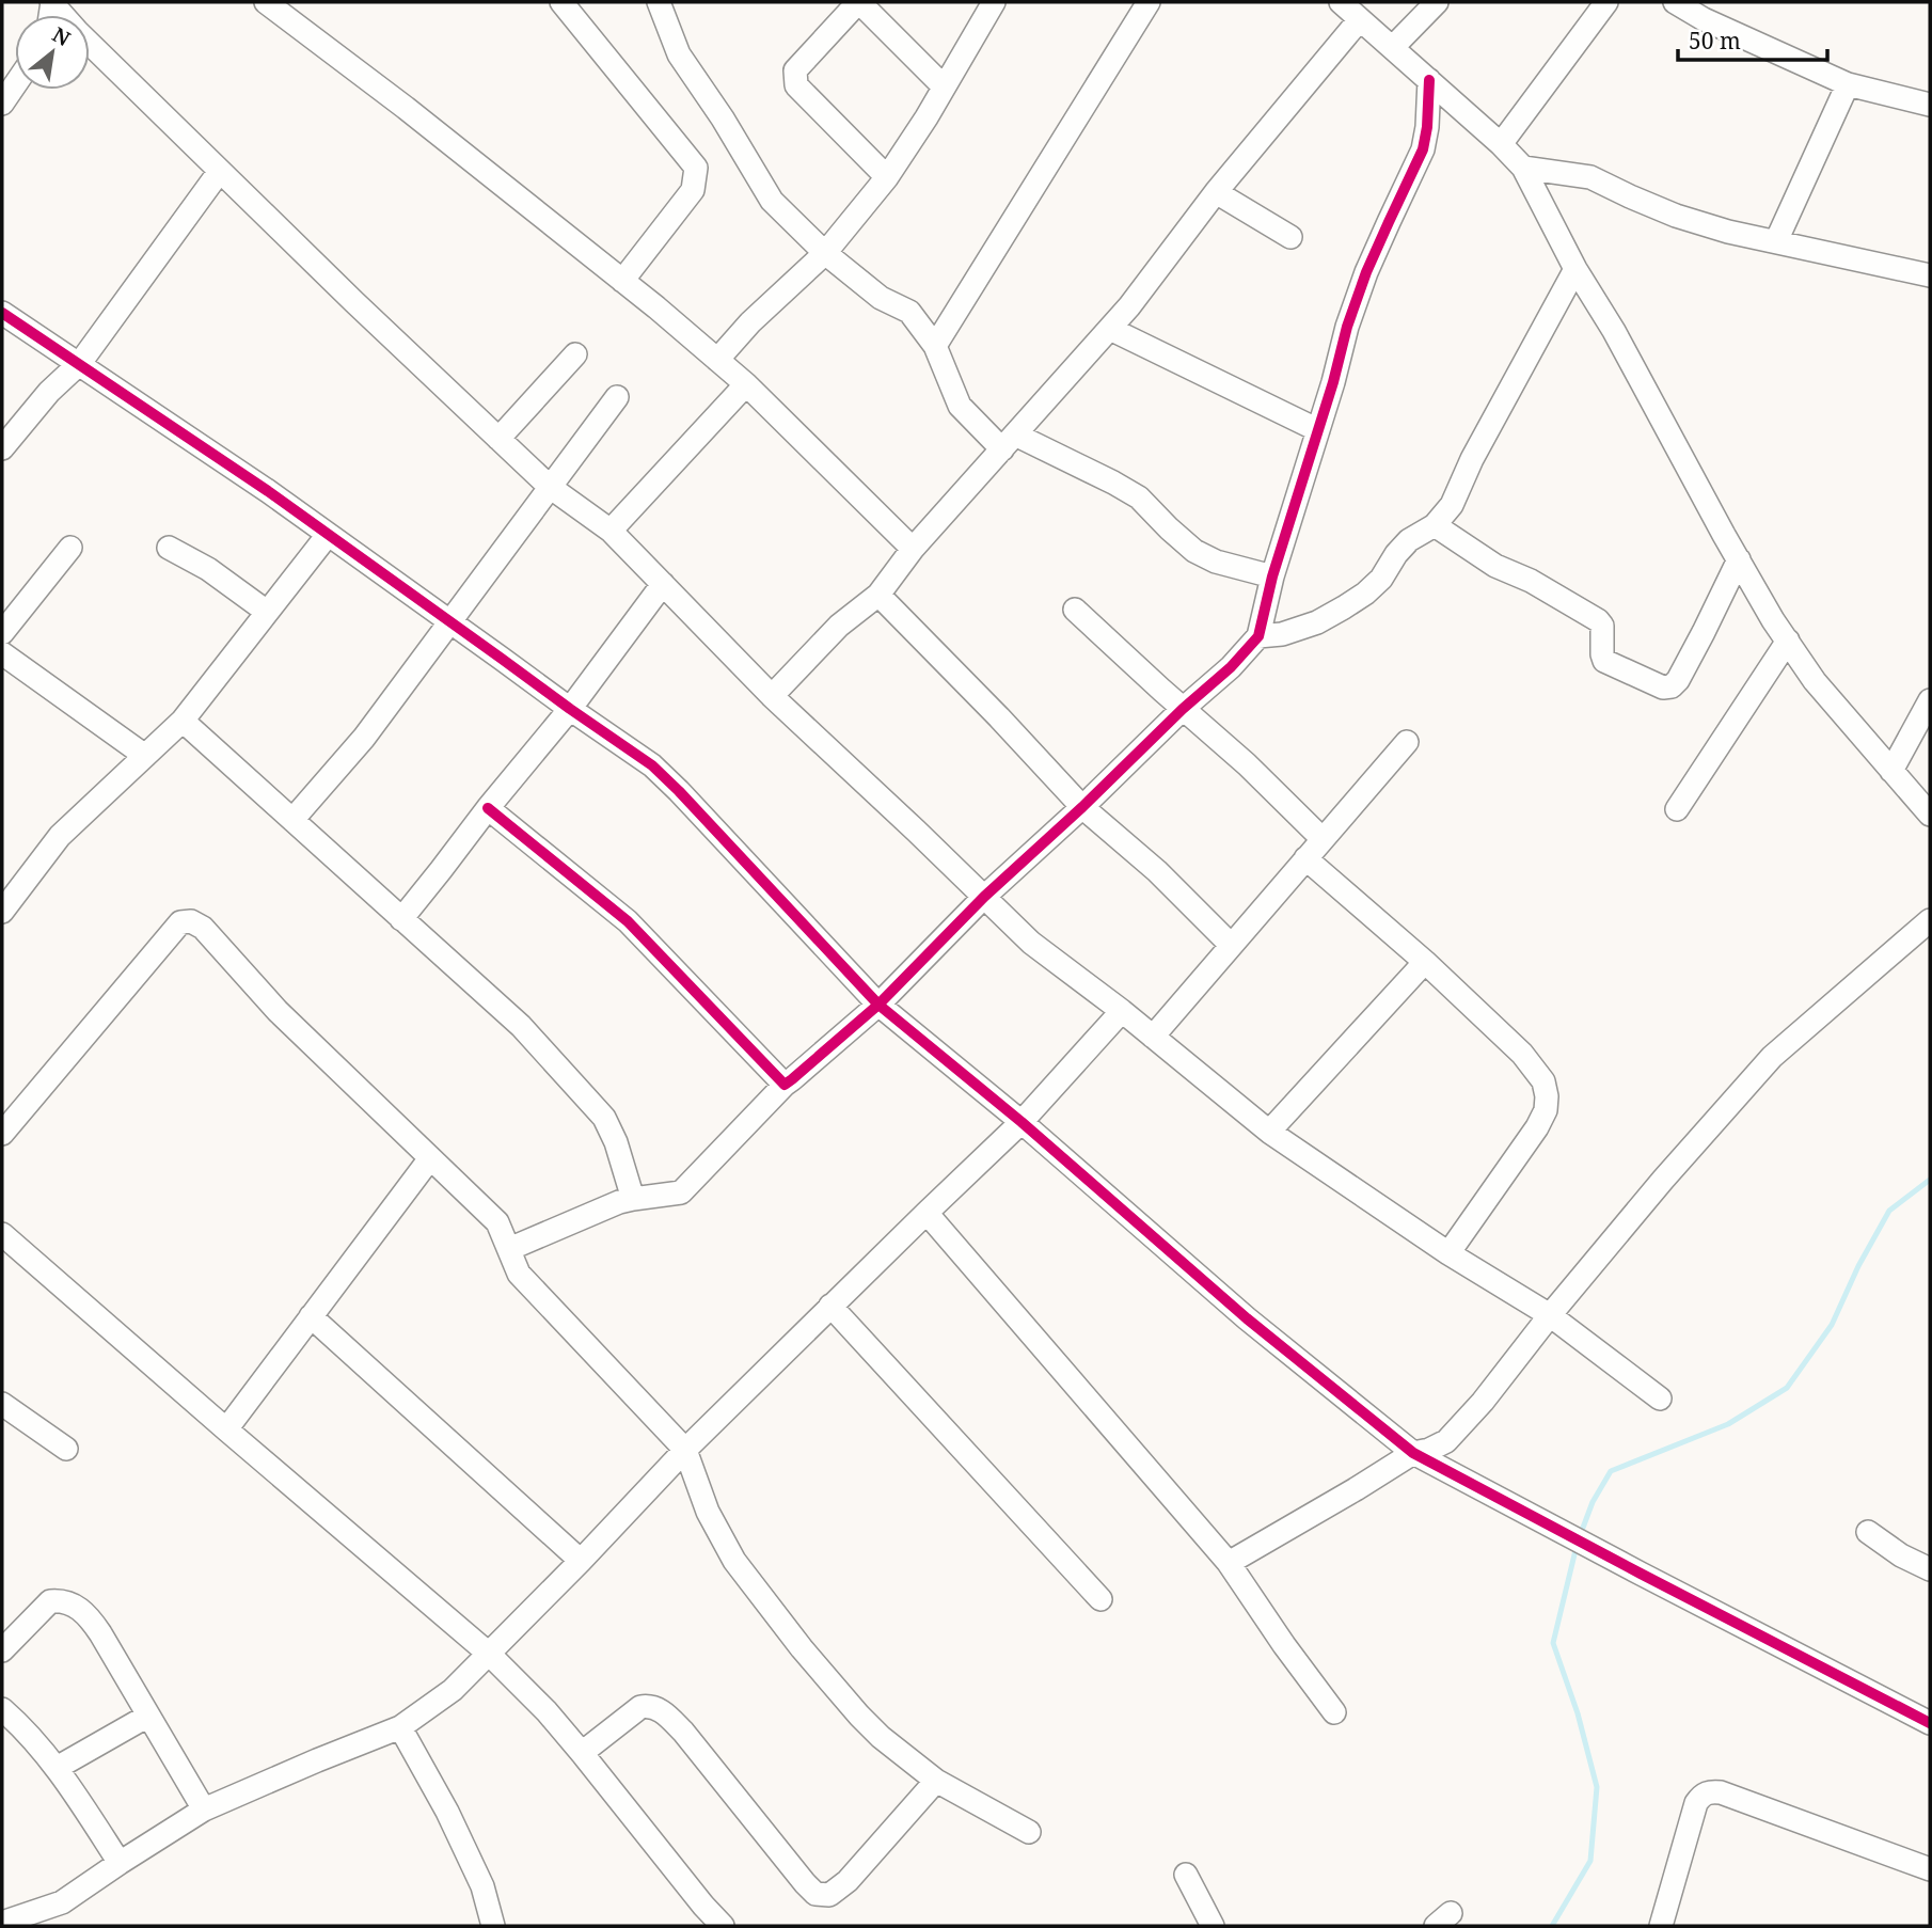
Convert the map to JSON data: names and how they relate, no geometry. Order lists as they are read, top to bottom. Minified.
{"scale_bar":"50 m","north":"top right"}
